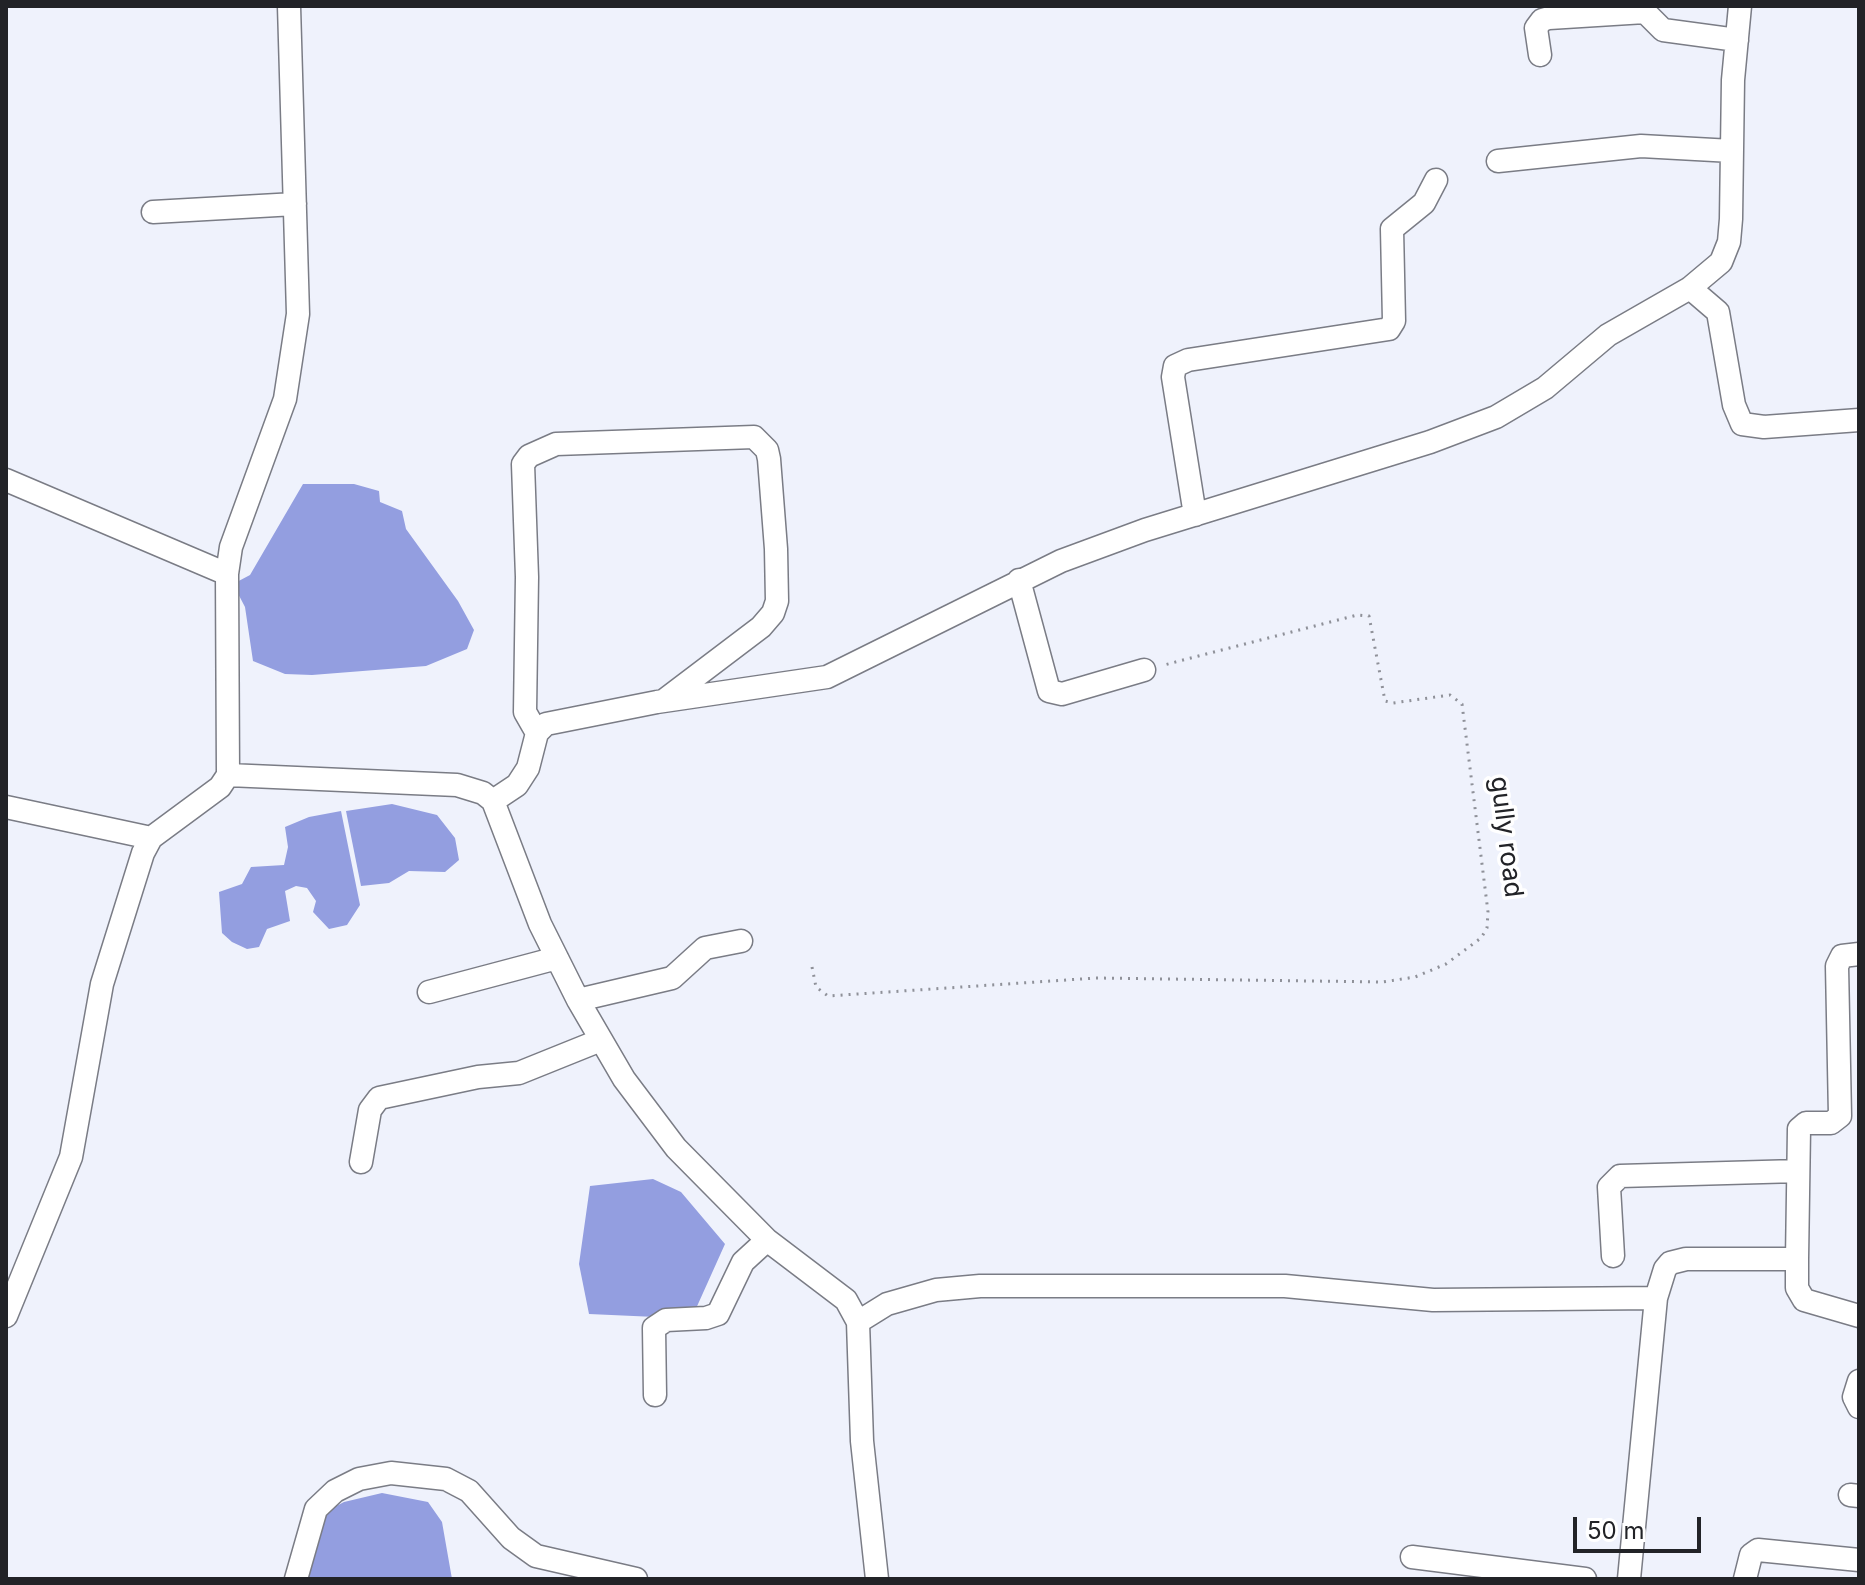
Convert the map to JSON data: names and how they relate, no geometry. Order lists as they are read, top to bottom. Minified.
{"streets":{"path":["gully road"]},"scale_bar":"50 m"}
